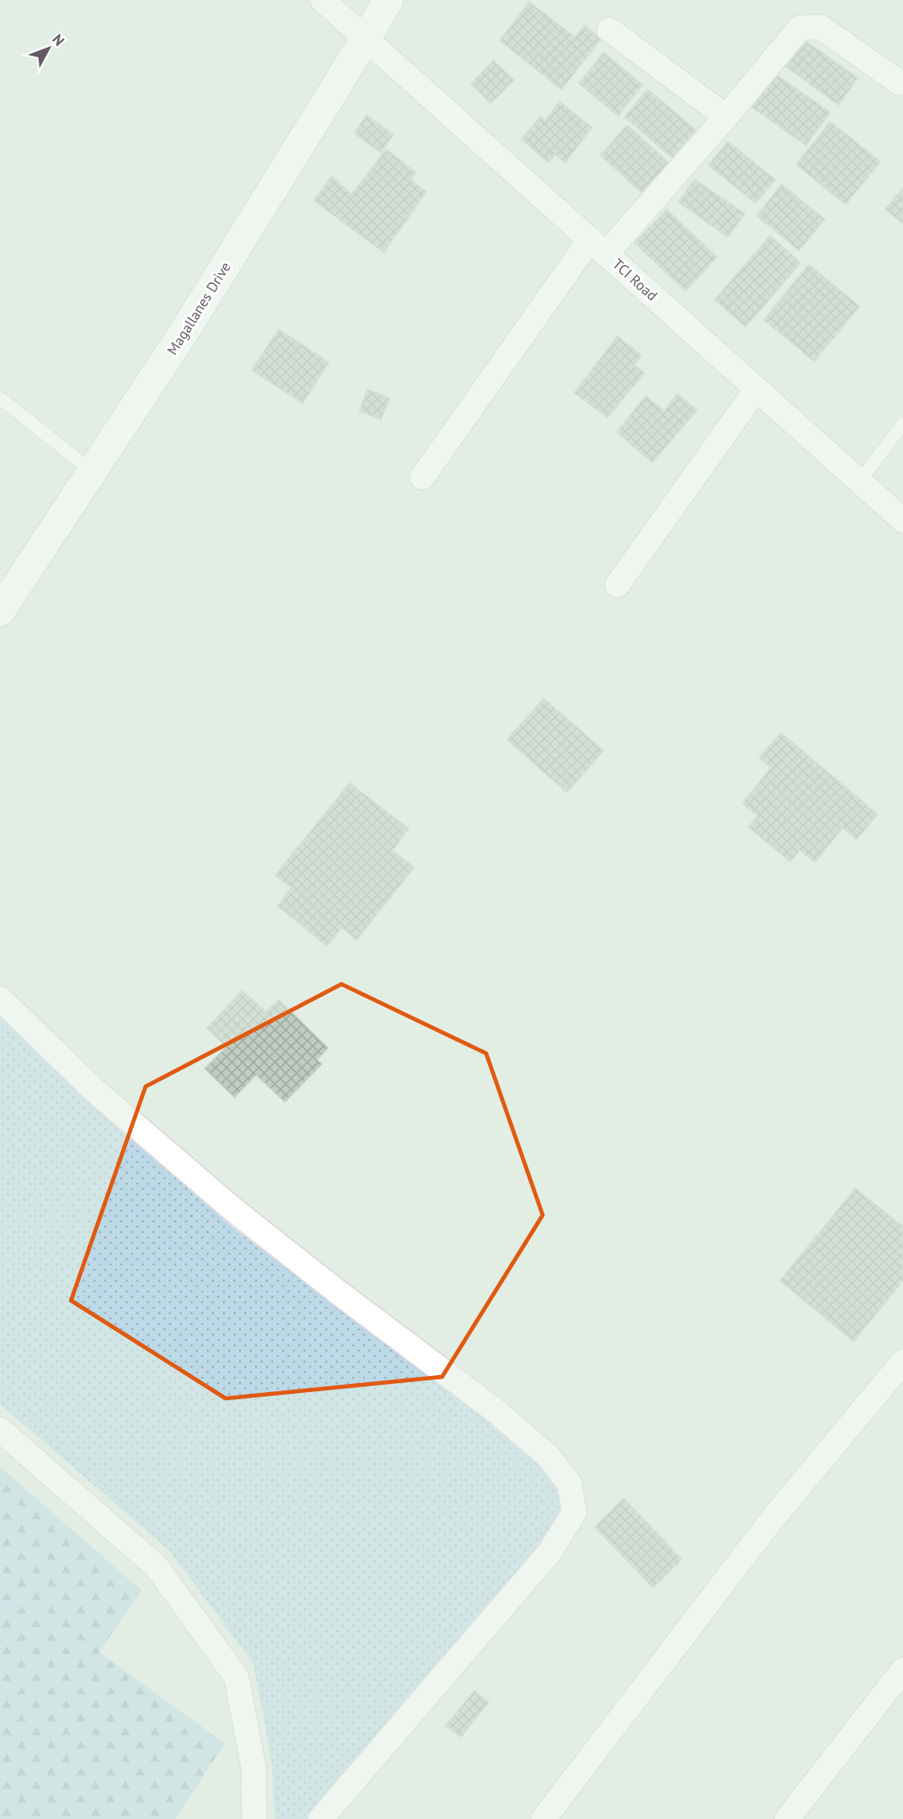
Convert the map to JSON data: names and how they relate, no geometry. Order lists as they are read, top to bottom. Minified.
{"streets":{"street":["TCI Road","Magallanes Drive"]},"crossings":[["TCI Road","Magallanes Drive"]],"north":"top right"}
